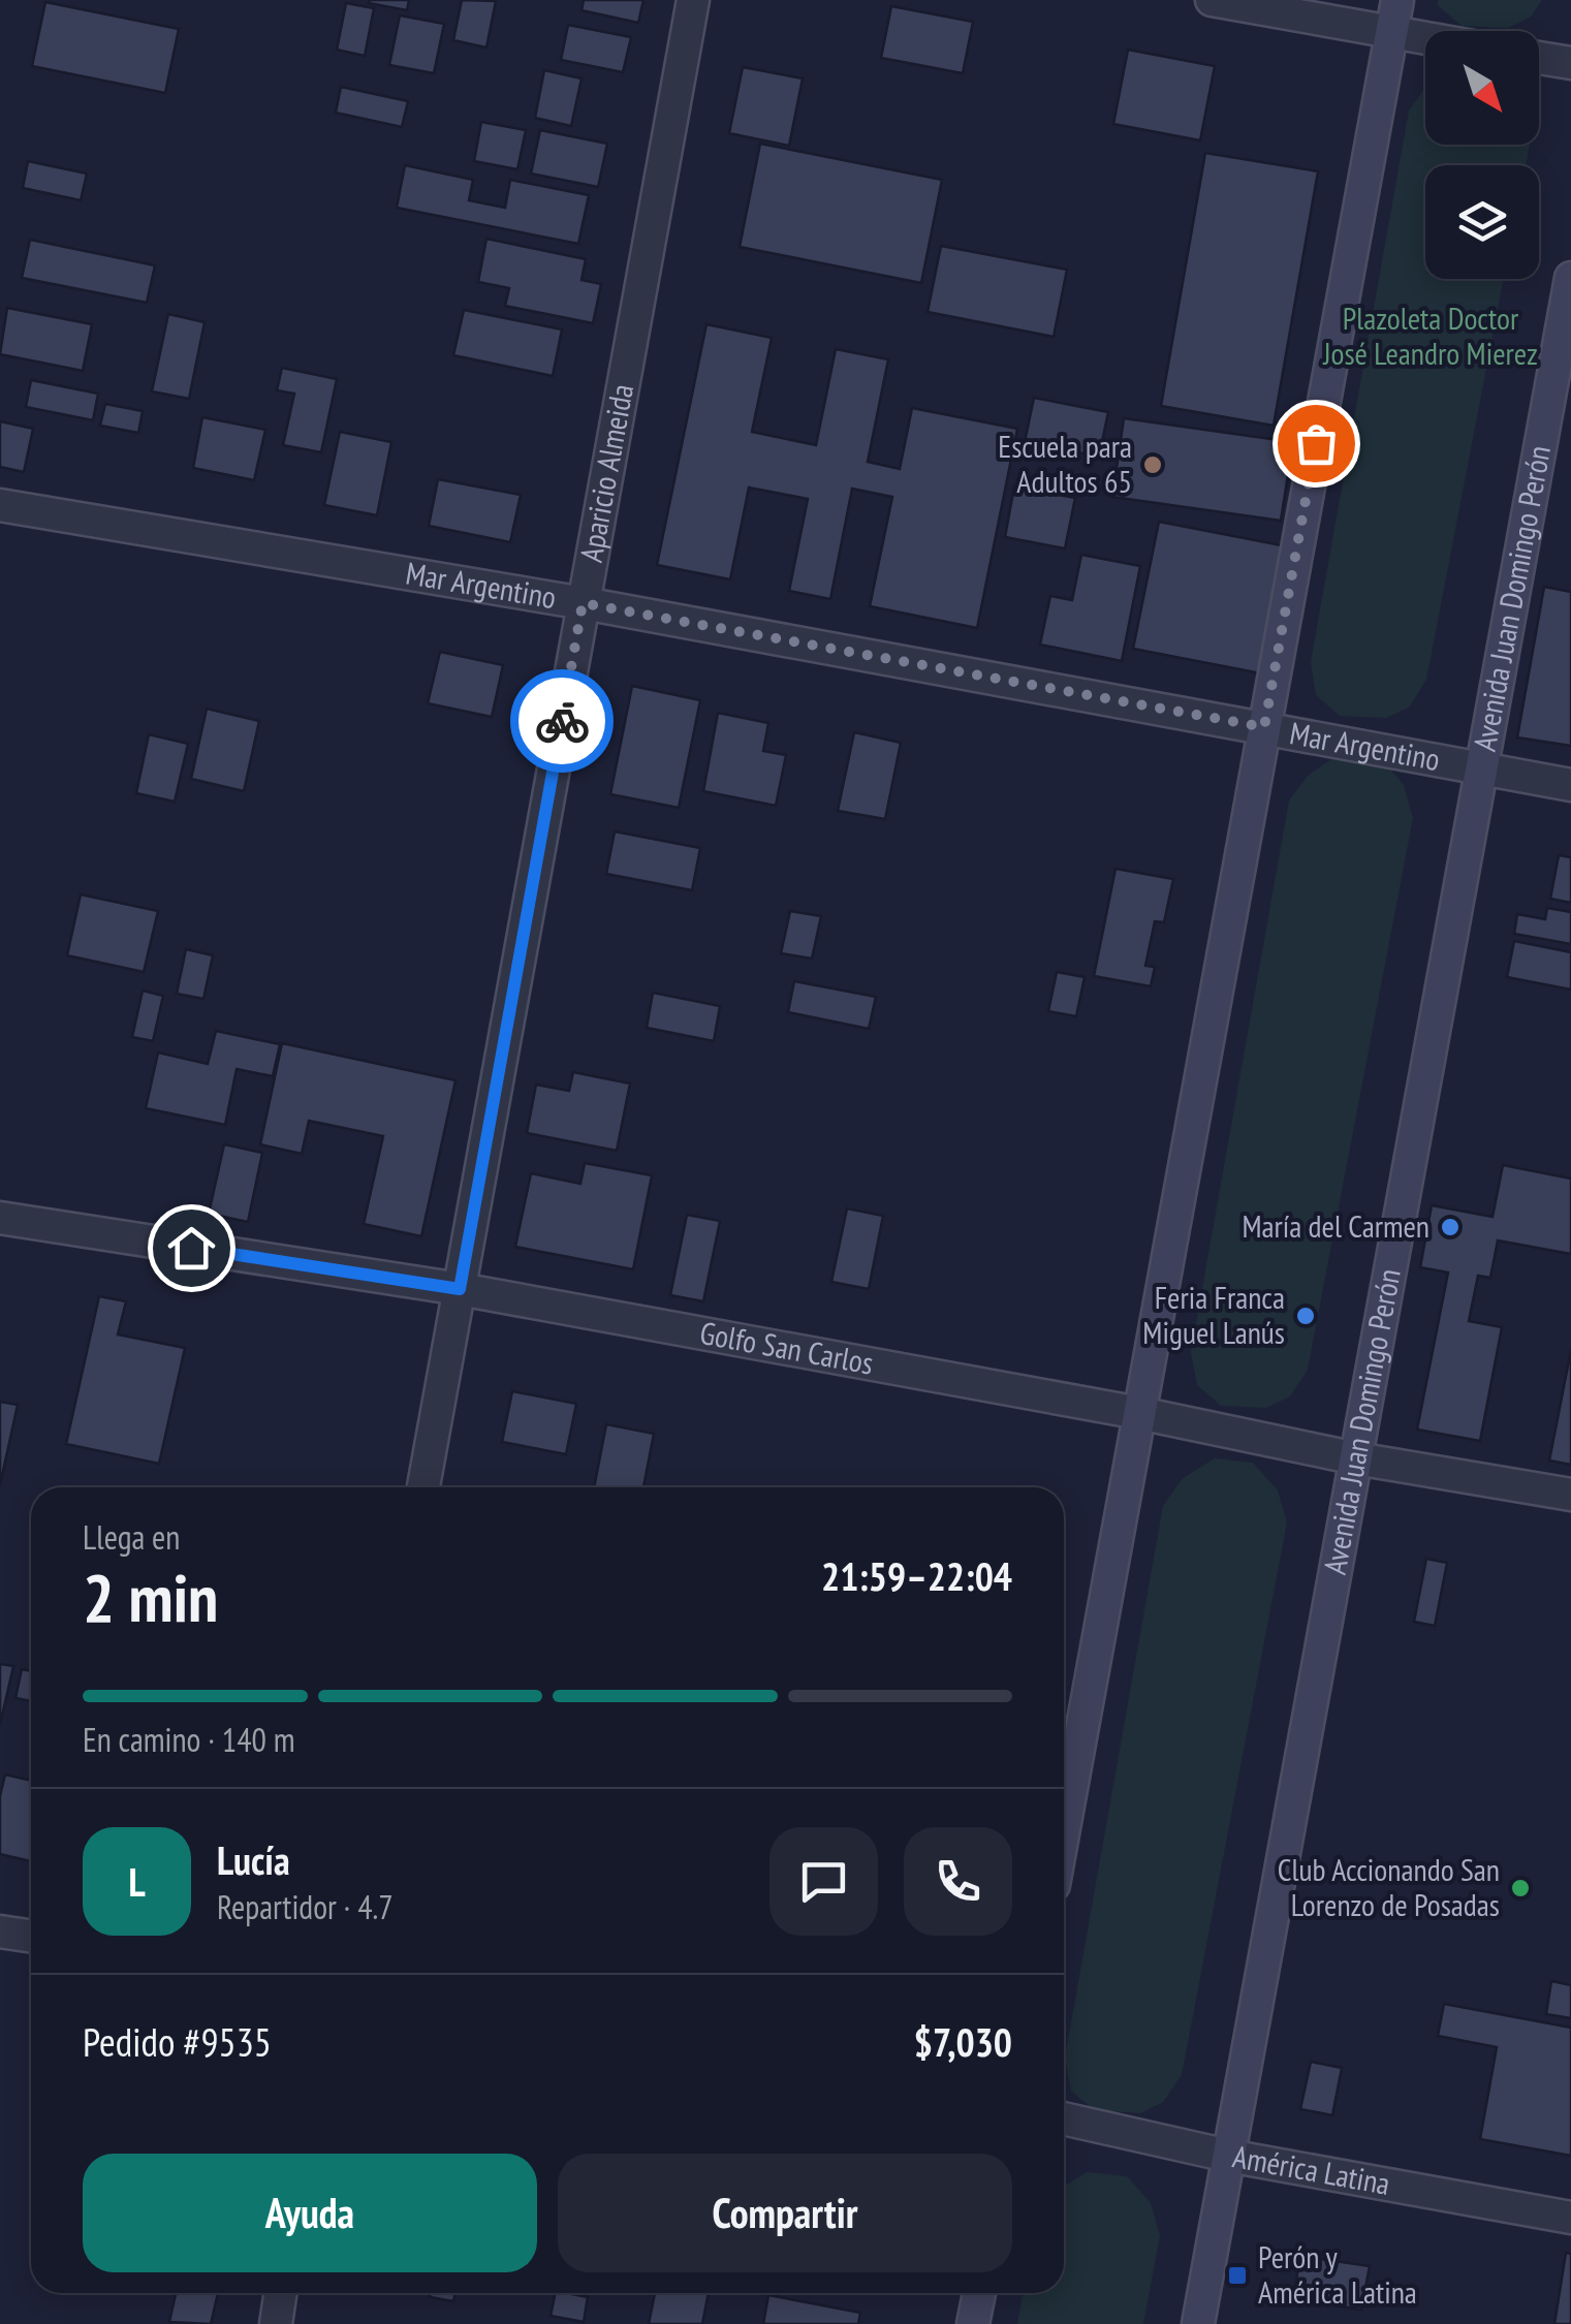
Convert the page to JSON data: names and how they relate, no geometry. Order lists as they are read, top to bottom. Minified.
{"streets":{"main road":["Avenida Juan Domingo Perón"],"street":["Aparicio Almeida","Mar Argentino","Golfo San Carlos","América Latina"]},"crossings":[["Aparicio Almeida","Mar Argentino"],["Aparicio Almeida","Golfo San Carlos"],["Mar Argentino","Avenida Juan Domingo Perón"],["Avenida Juan Domingo Perón","Golfo San Carlos"],["Avenida Juan Domingo Perón","América Latina"]],"parks":["Plazoleta Doctor José Leandro Mierez"],"places":{"other":["Escuela para Adultos 65","María del Carmen","Feria Franca Miguel Lanús","Club Accionando San Lorenzo de Posadas"],"transit":["Perón y América Latina"]},"north":"bottom right","page":{"heading":["2 min","Llega en","21:59–22:04"],"panel":["Lucía","Repartidor · 4.7","Pedido #9535","$7,030"],"bar":"En camino · 140 m","round":"L","buttons":["Ayuda","Compartir"]}}
